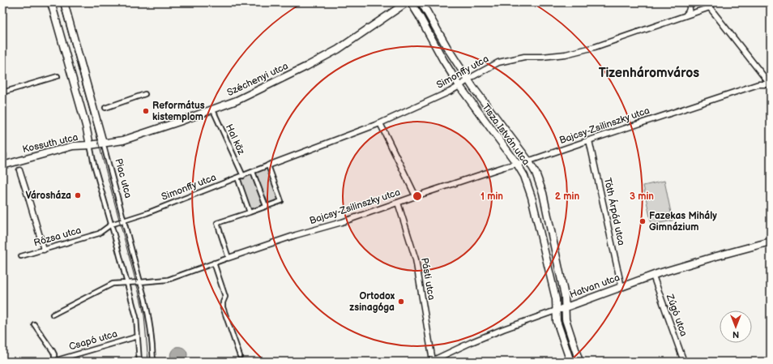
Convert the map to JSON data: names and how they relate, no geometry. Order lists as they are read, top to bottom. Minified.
{"streets":{"street":["Simonffy utca","Széchenyi utca","Bajcsy-Zsilinszky utca","Tisza István utca","Hal köz","Kossuth utca","Piac utca","Tóth Árpád utca","Rózsa utca","Pásti utca","Hatvan utca","Zúgó utca","Csapó utca"]},"crossings":[["Simonffy utca","Tisza István utca"],["Simonffy utca","Piac utca"],["Simonffy utca","Rózsa utca"],["Széchenyi utca","Hal köz"],["Széchenyi utca","Kossuth utca"],["Széchenyi utca","Piac utca"],["Bajcsy-Zsilinszky utca","Tisza István utca"],["Bajcsy-Zsilinszky utca","Piac utca"],["Bajcsy-Zsilinszky utca","Tóth Árpád utca"],["Bajcsy-Zsilinszky utca","Pásti utca"],["Tisza István utca","Hatvan utca"],["Kossuth utca","Piac utca"],["Tóth Árpád utca","Hatvan utca"],["Pásti utca","Hatvan utca"],["Hatvan utca","Zúgó utca"]],"districts":["Tizenháromváros"],"places":["Református kistemplom","Városháza","Fazekas Mihály Gimnázium","Ortodox zsinagóga"],"north":"bottom","rings":["1 min","2 min","3 min"]}
